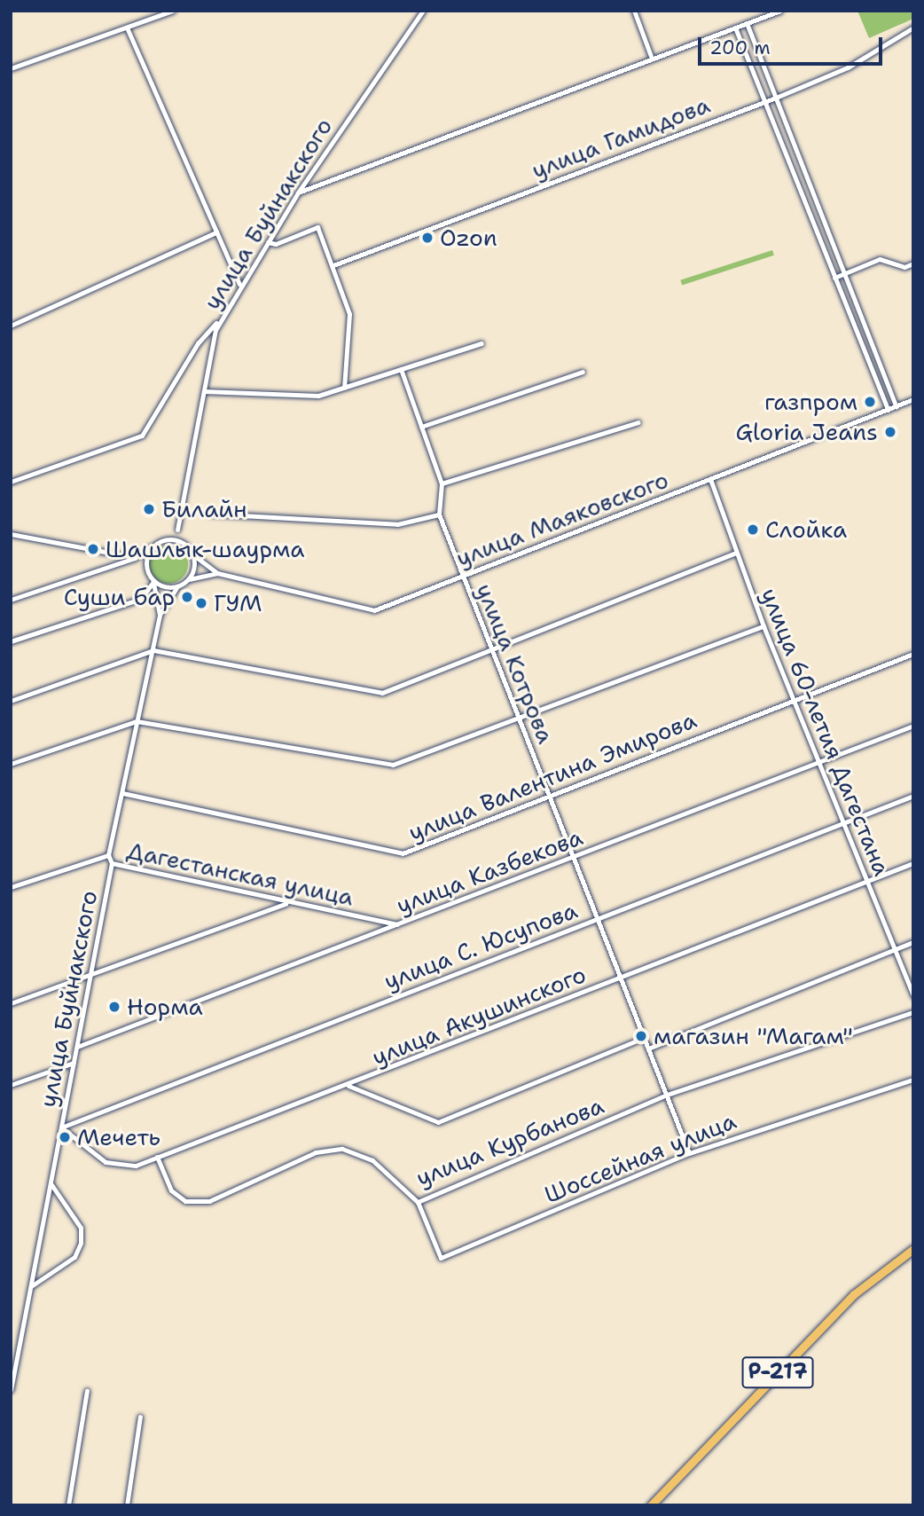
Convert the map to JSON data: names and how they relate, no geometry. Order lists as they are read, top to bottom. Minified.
{"streets":{"highway":["Р-217"],"street":["улица Гамидова","улица Буйнакского","улица Маяковского","улица Котрова","улица 60-летия Дагестана","улица Валентина Эмирова","улица Казбекова","Дагестанская улица","улица С. Юсупова","улица Акушинского","улица Курбанова","Шоссейная улица"]},"crossings":[["улица Буйнакского","улица Казбекова"],["улица Буйнакского","Дагестанская улица"],["улица Буйнакского","улица С. Юсупова"],["улица Буйнакского","улица Акушинского"],["улица Маяковского","улица Котрова"],["улица Маяковского","улица 60-летия Дагестана"],["улица Котрова","улица Валентина Эмирова"],["улица Котрова","улица Казбекова"],["улица Котрова","улица С. Юсупова"],["улица Котрова","улица Акушинского"],["улица Котрова","улица Курбанова"],["улица Котрова","Шоссейная улица"],["улица 60-летия Дагестана","улица Валентина Эмирова"],["улица 60-летия Дагестана","улица Казбекова"],["улица 60-летия Дагестана","улица С. Юсупова"],["улица 60-летия Дагестана","улица Акушинского"],["улица Казбекова","Дагестанская улица"],["улица С. Юсупова","улица Акушинского"],["улица Акушинского","улица Курбанова"],["улица Курбанова","Шоссейная улица"]],"places":["Ozon","газпром","Gloria Jeans","Билайн","Слойка","Шашлык-шаурма","Суши бар","ГУМ","Норма","магазин \"Магам\"","Мечеть"],"scale_bar":"200 m"}
